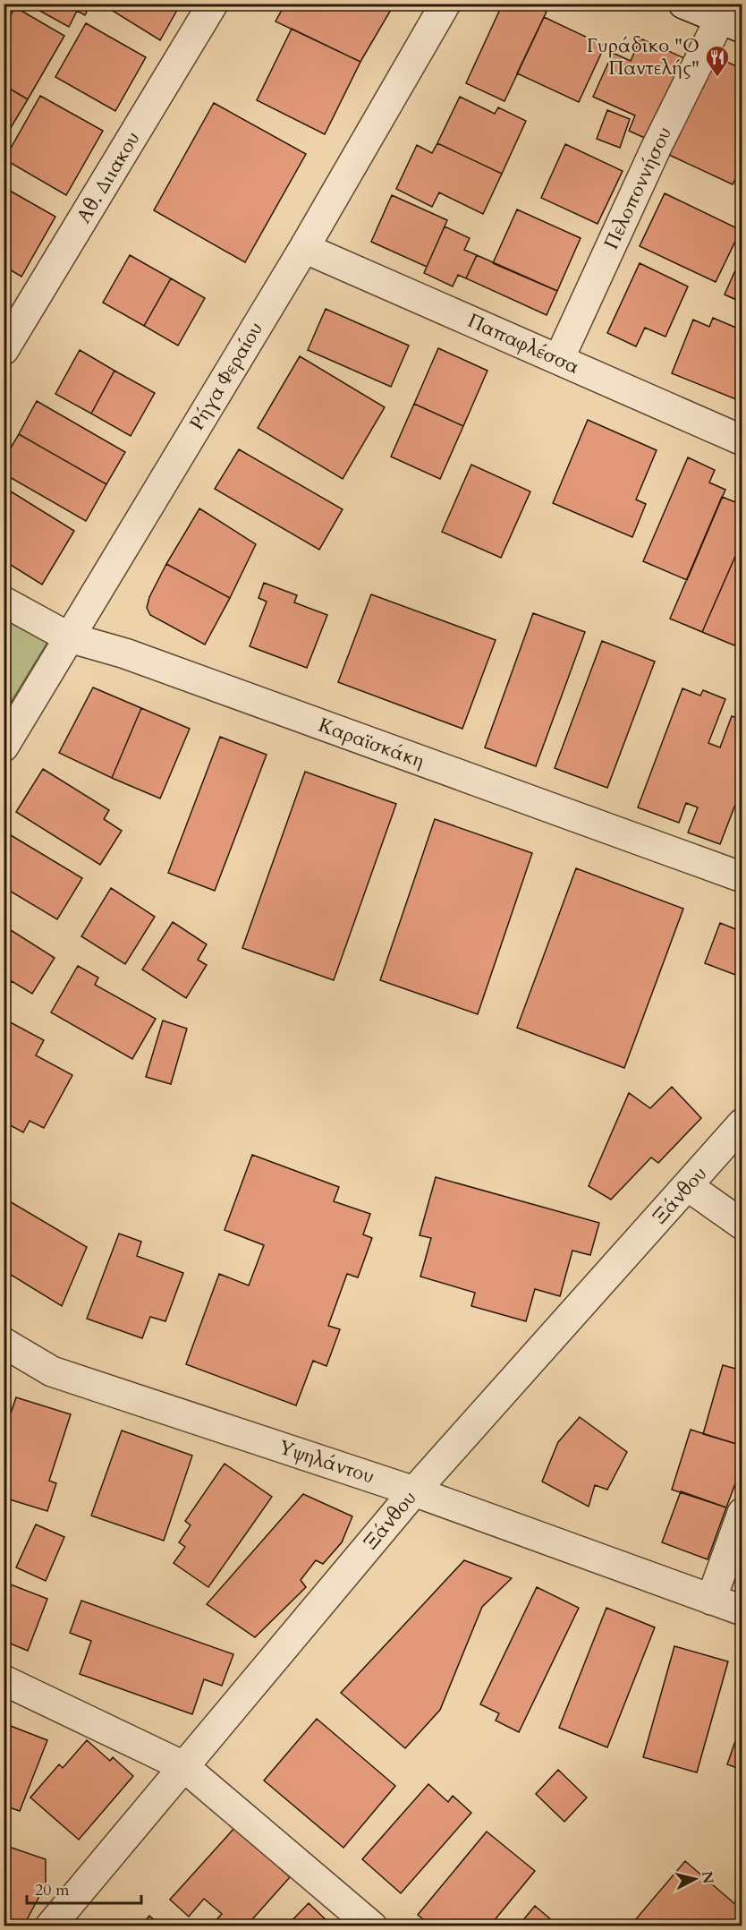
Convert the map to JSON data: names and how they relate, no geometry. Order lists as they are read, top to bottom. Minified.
{"streets":{"street":["Αθ. Διιακου","Πελοποννήσου","Παπαφλέσσα","Ρήγα Φεραίου","Καραϊσκάκη","Ξάνθου","Υψηλάντου"]},"crossings":[["Πελοποννήσου","Παπαφλέσσα"],["Παπαφλέσσα","Ρήγα Φεραίου"],["Ρήγα Φεραίου","Καραϊσκάκη"],["Ξάνθου","Υψηλάντου"]],"places":{"restaurant":["Γυράδικο \"Ο Παντελής\""]},"scale_bar":"20 m","north":"right"}
